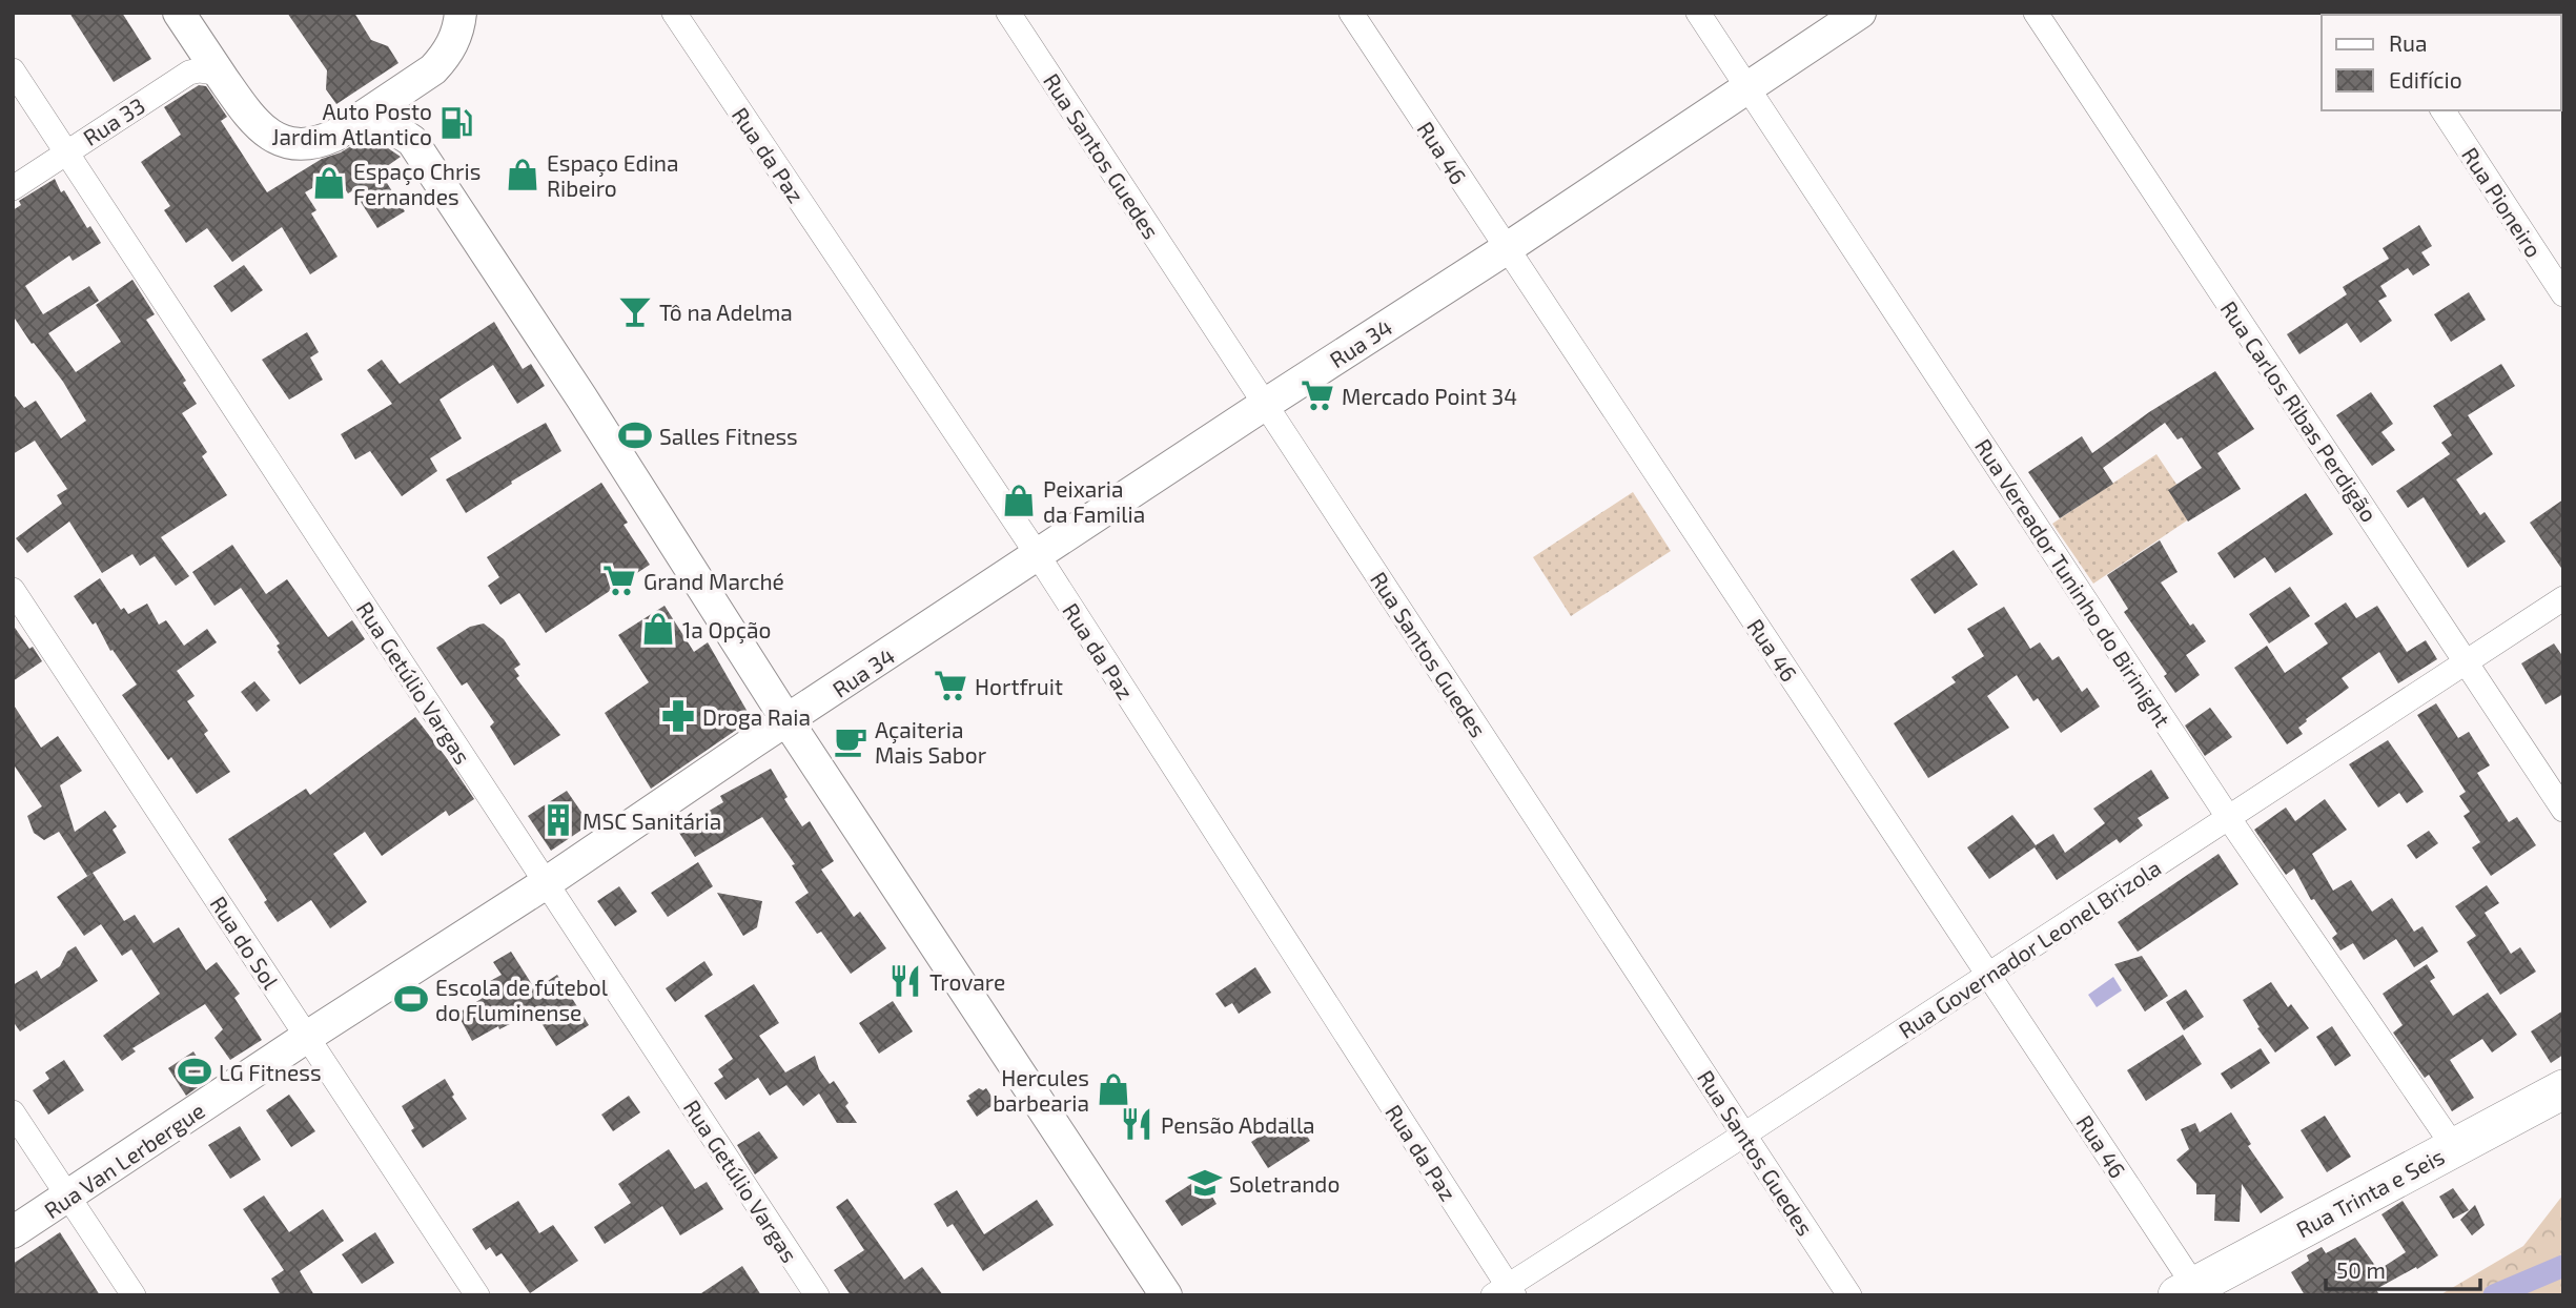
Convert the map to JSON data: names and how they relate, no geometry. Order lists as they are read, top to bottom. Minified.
{"streets":{"main road":["Rua Trinta e Seis"],"street":["Rua 33","Rua 46","Rua da Paz","Rua Santos Guedes","Rua Pioneiro","Rua 34","Rua Carlos Ribas Perdigão","Rua Vereador Tuninho do Birinight","Rua Getúlio Vargas","Rua do Sol","Rua Governador Leonel Brizola","Rua Van Lerbergue"]},"crossings":[["Rua 33","Rua Getúlio Vargas"],["Rua 46","Rua 34"],["Rua 46","Rua Governador Leonel Brizola"],["Rua 46","Rua Trinta e Seis"],["Rua da Paz","Rua 34"],["Rua da Paz","Rua Governador Leonel Brizola"],["Rua Santos Guedes","Rua 34"],["Rua Santos Guedes","Rua Governador Leonel Brizola"],["Rua 34","Rua Vereador Tuninho do Birinight"],["Rua 34","Rua Van Lerbergue"],["Rua Carlos Ribas Perdigão","Rua Governador Leonel Brizola"],["Rua Vereador Tuninho do Birinight","Rua Governador Leonel Brizola"],["Rua Vereador Tuninho do Birinight","Rua Trinta e Seis"],["Rua Getúlio Vargas","Rua Van Lerbergue"],["Rua do Sol","Rua Van Lerbergue"]],"places":{"fuel station":["Auto Posto Jardim Atlantico"],"shop":["Espaço Edina Ribeiro","Espaço Chris Fernandes","Peixaria da Familia","1a Opção","Hercules barbearia"],"bar":["Tô na Adelma"],"supermarket":["Mercado Point 34","Grand Marché","Hortfruit"],"sports":["Salles Fitness","Escola de futebol do Fluminense","LG Fitness"],"pharmacy":["Droga Raia"],"cafe":["Açaiteria Mais Sabor"],"building":["MSC Sanitária"],"restaurant":["Trovare","Pensão Abdalla"],"school or university":["Soletrando"]},"legend":["Rua","Edifício"],"scale_bar":"50 m"}
